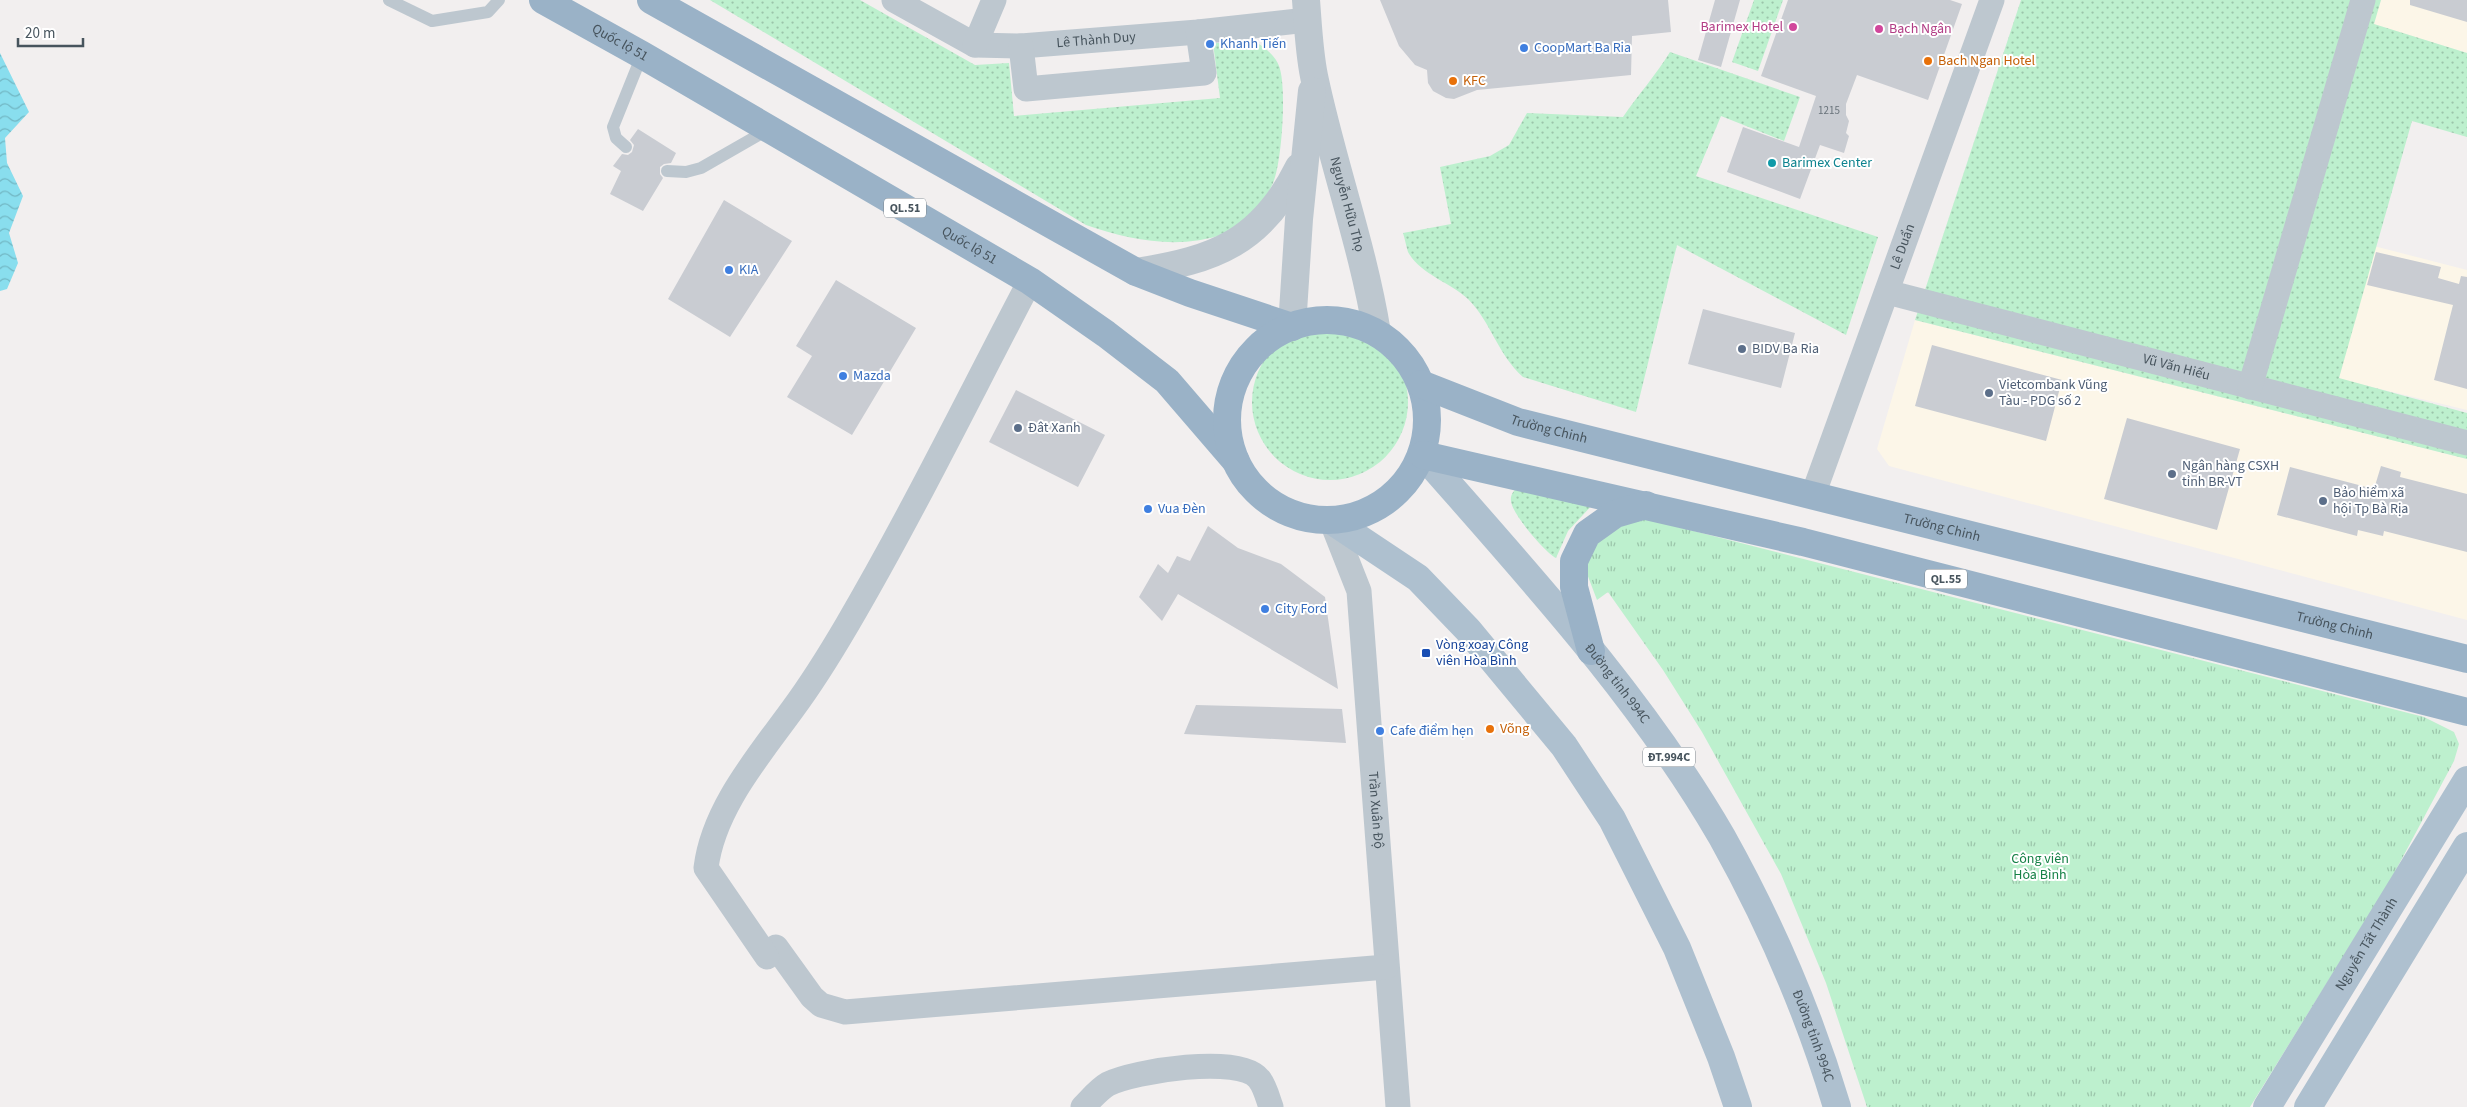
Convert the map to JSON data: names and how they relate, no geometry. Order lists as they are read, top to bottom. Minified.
{"streets":{"highway":["Quốc lộ 51","QL.51","Trường Chinh","QL.55"],"main road":["Đường tỉnh 994C","ĐT.994C","Nguyễn Tất Thành"],"street":["Lê Thành Duy","Nguyễn Hữu Thọ","Lê Duẩn","Vũ Văn Hiếu","Trần Xuân Độ"]},"crossings":[["Lê Thành Duy","Nguyễn Hữu Thọ"],["Lê Duẩn","Vũ Văn Hiếu"],["Lê Duẩn","Trường Chinh"],["QL.55","Đường tỉnh 994C"]],"parks":["Công viên Hòa Bình"],"places":{"other":["Barimex Hotel","Bạch Ngân","Khanh Tiến","CoopMart Ba Ria","Bach Ngan Hotel","KFC","Barimex Center","KIA","BIDV Ba Ria","Mazda","Vietcombank Vũng Tàu - PDG số 2","Đât Xanh","Ngân hàng CSXH tỉnh BR-VT","Bảo hiểm xã hội Tp Bà Rịa","Vua Đèn","City Ford","Võng","Cafe điểm hẹn"],"transit":["Vòng xoay Công viên Hòa Bình"]},"house_numbers":["1215"],"scale_bar":"20 m"}
